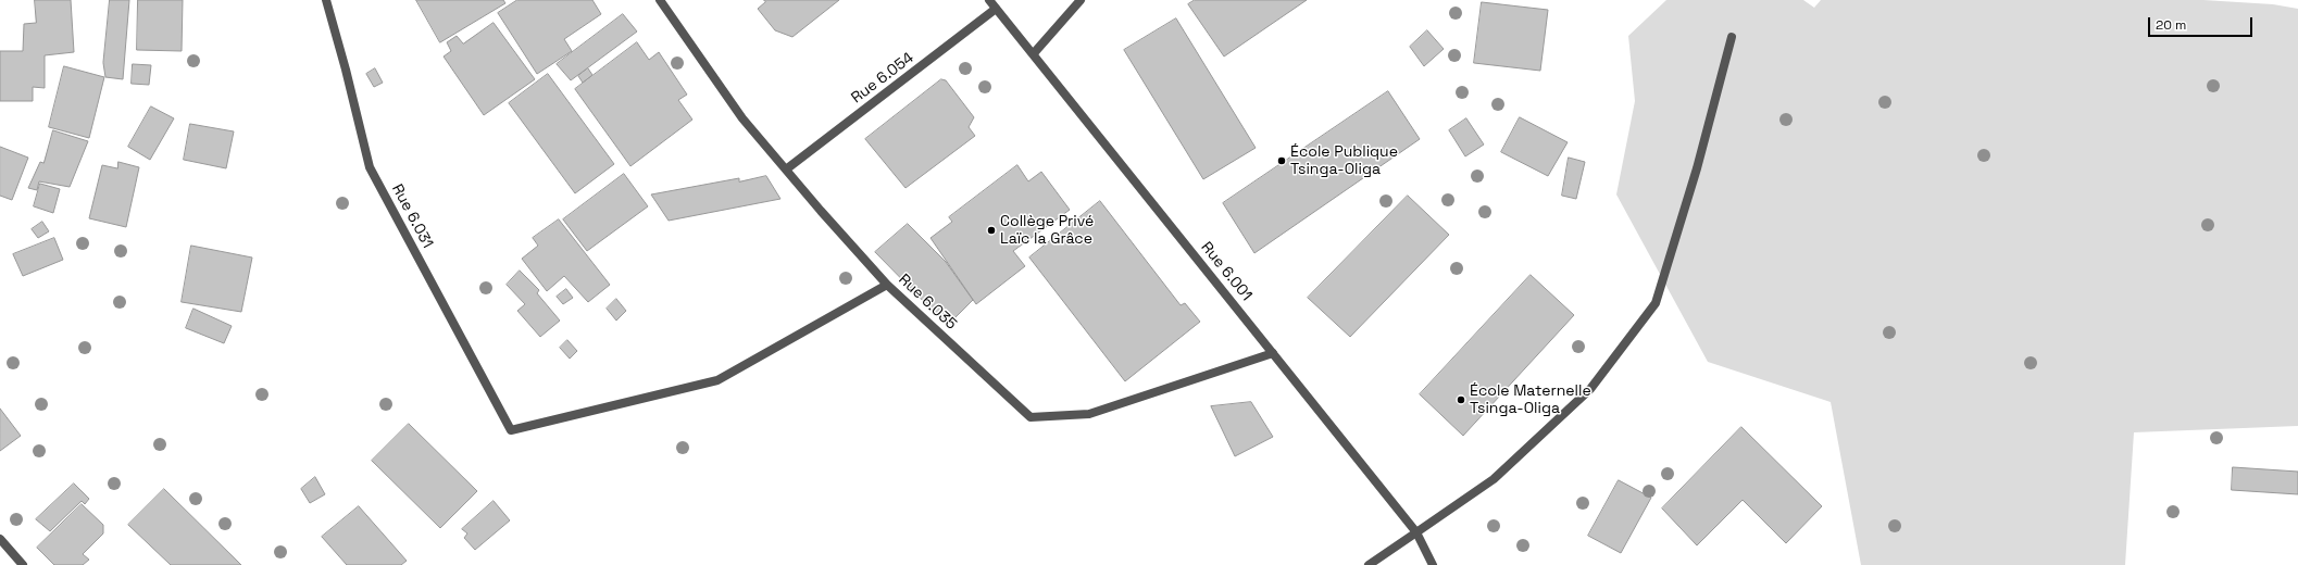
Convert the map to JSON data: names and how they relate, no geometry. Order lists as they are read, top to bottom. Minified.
{"streets":{"street":["Rue 6.054","Rue 6.031","Rue 6.001","Rue 6.035"]},"crossings":[["Rue 6.054","Rue 6.001"],["Rue 6.054","Rue 6.035"],["Rue 6.031","Rue 6.035"],["Rue 6.001","Rue 6.035"]],"places":["École Publique Tsinga-Oliga","Collège Privé Laïc la Grâce","École Maternelle Tsinga-Oliga"],"scale_bar":"20 m"}
